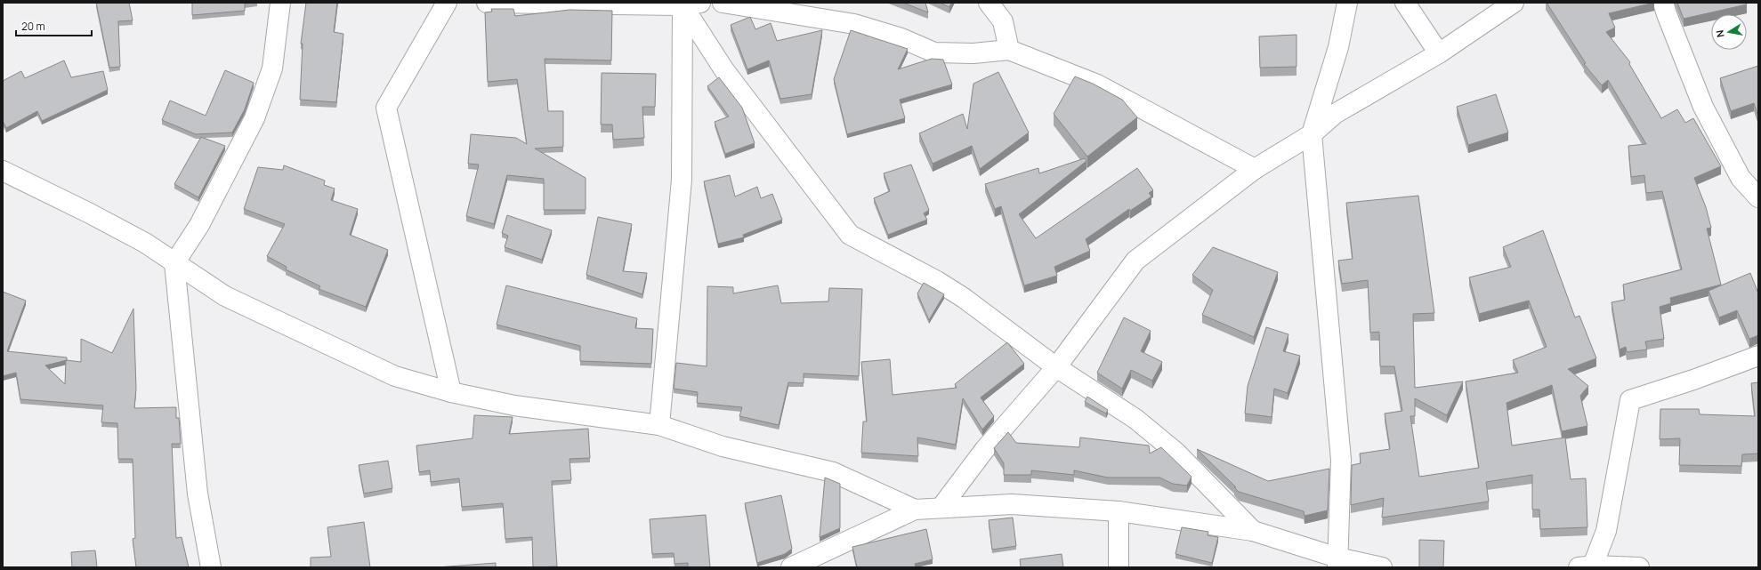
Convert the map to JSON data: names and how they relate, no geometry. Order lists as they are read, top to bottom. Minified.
{"scale_bar":"20 m","north":"left"}
